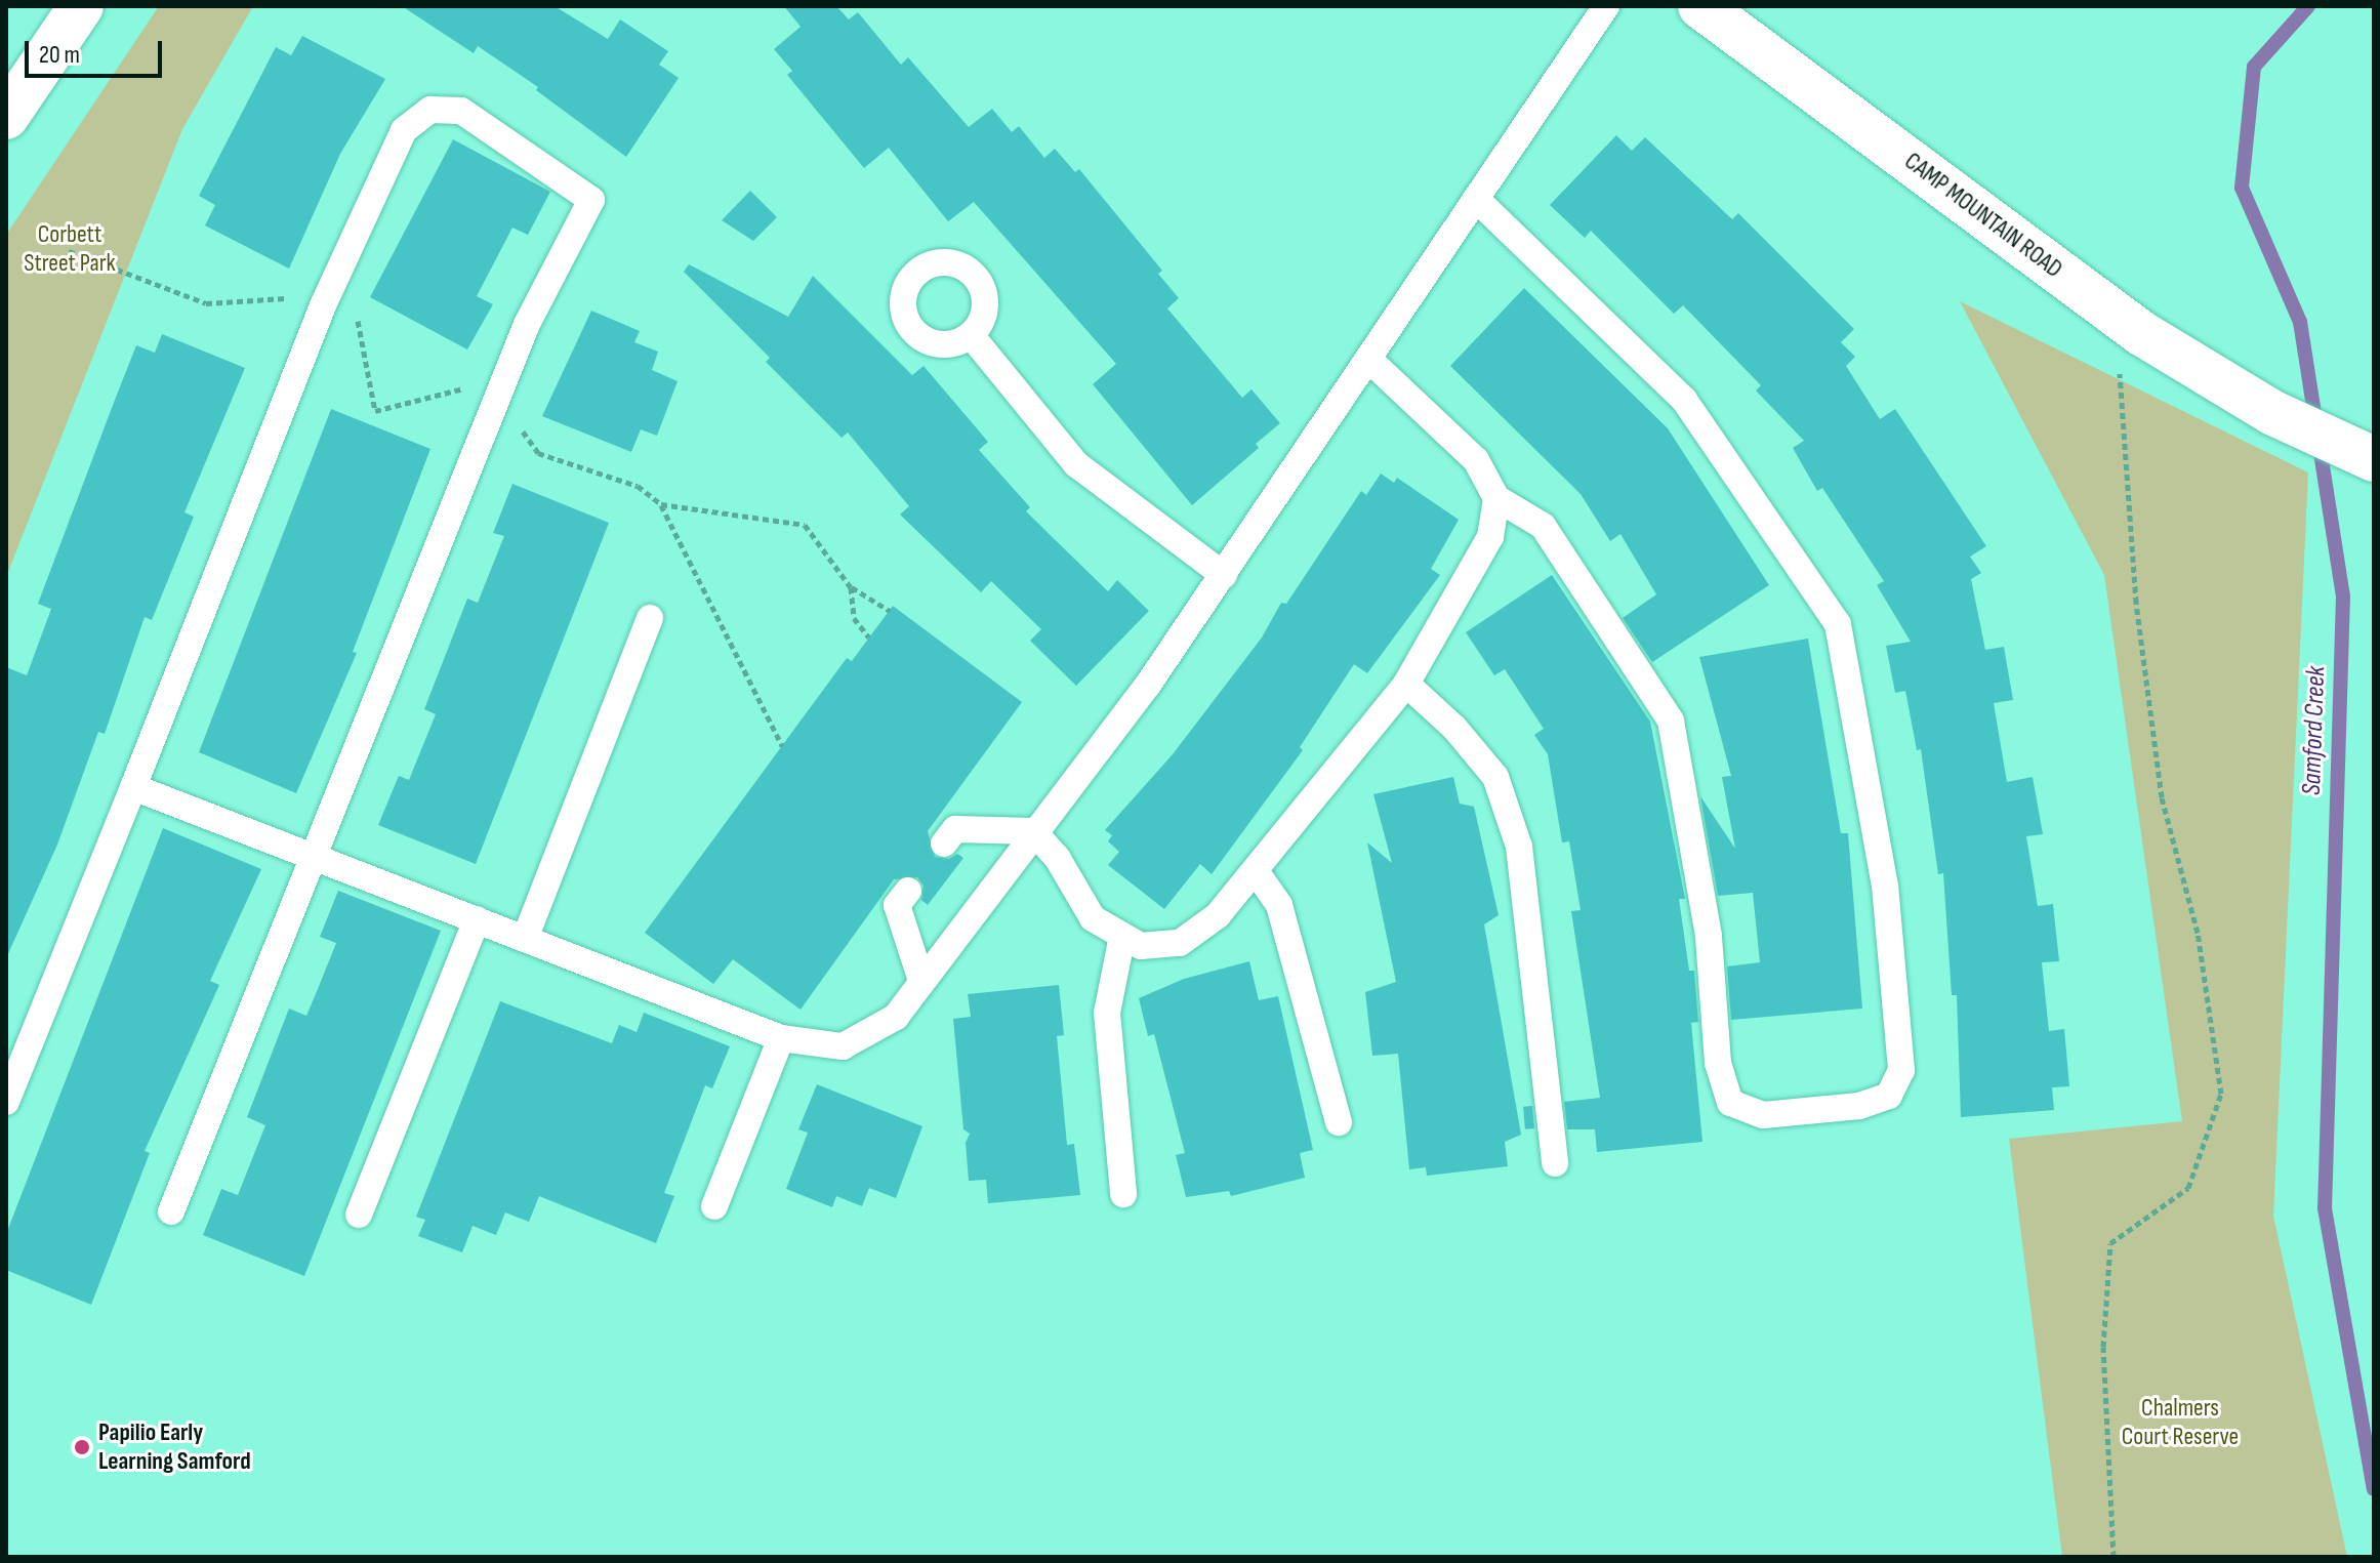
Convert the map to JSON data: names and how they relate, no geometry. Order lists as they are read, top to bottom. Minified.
{"streets":{"street":["CAMP MOUNTAIN ROAD"]},"water":["Samford Creek"],"parks":["Corbett Street Park","Chalmers Court Reserve"],"places":["Papilio Early Learning Samford"],"scale_bar":"20 m"}
